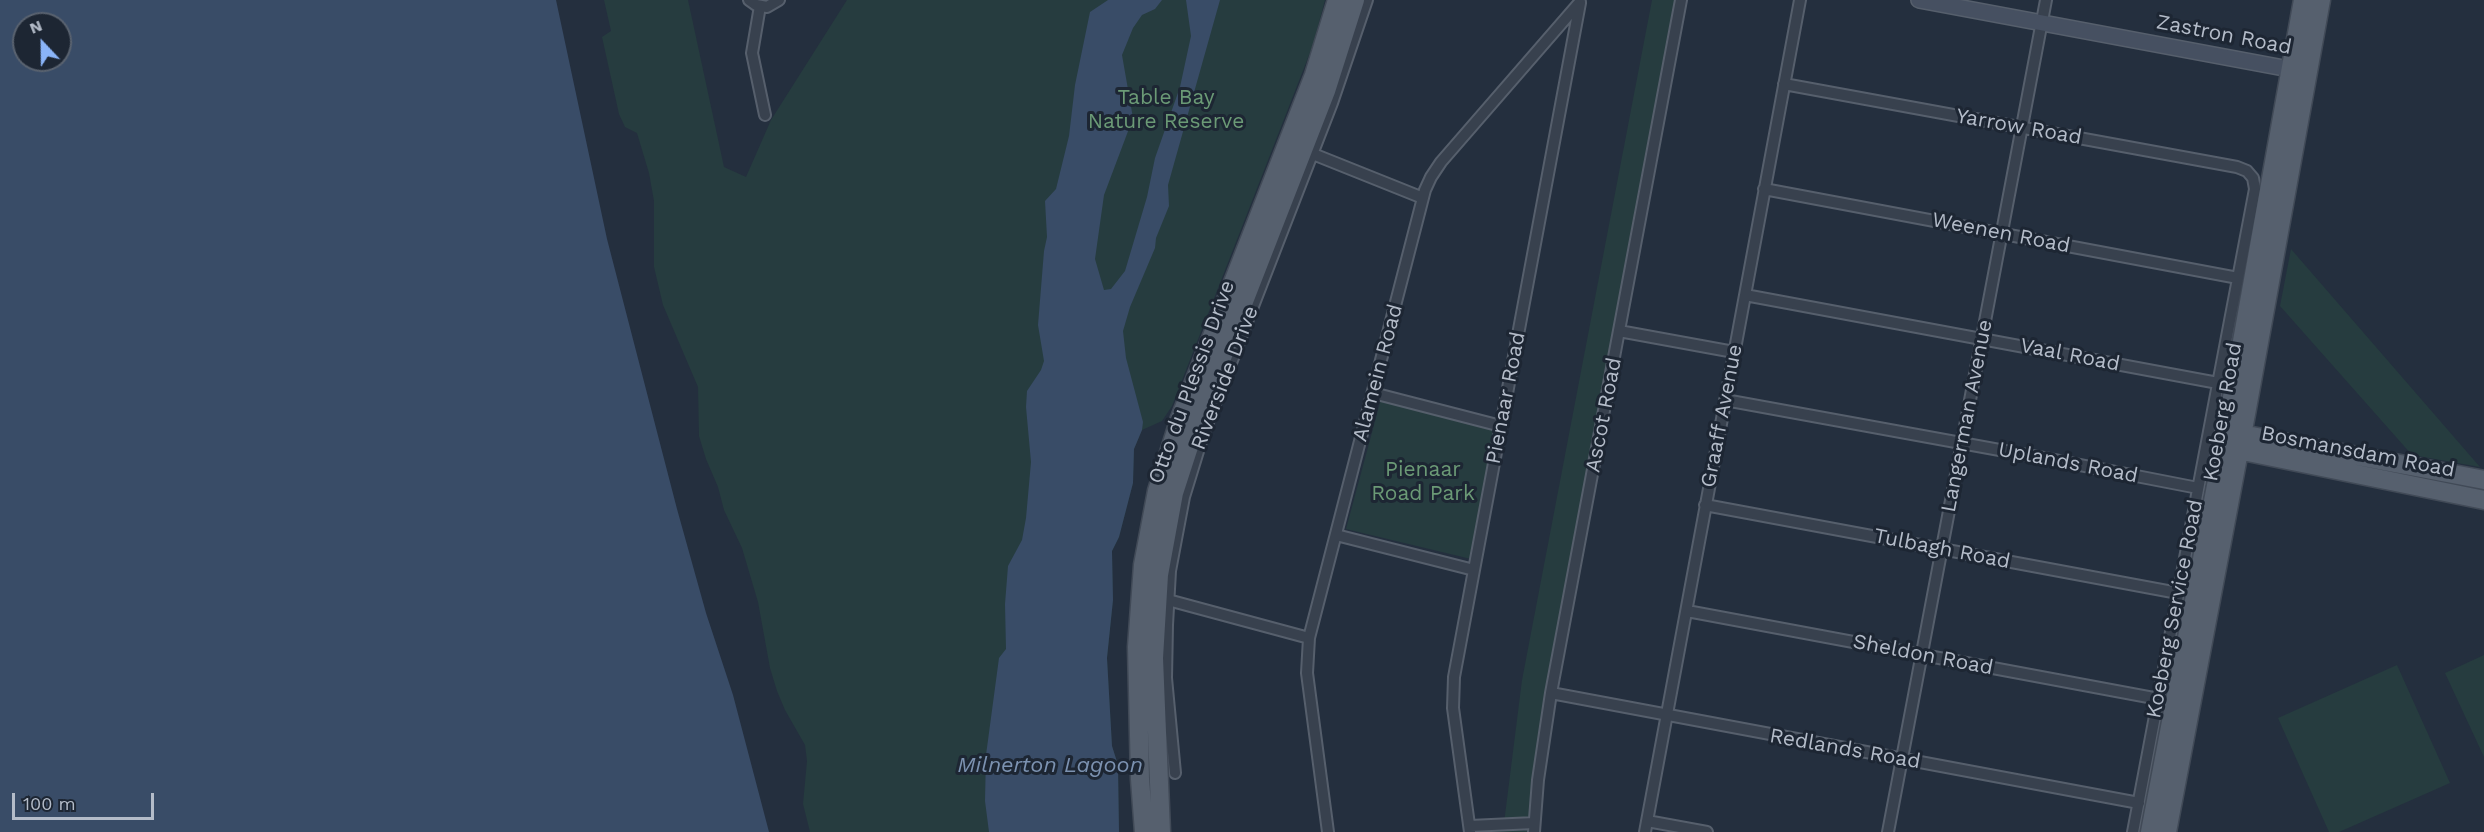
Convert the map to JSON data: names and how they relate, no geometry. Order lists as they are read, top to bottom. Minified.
{"streets":{"main road":["Otto du Plessis Drive","Koeberg Road","Bosmansdam Road"],"street":["Zastron Road","Yarrow Road","Weenen Road","Vaal Road","Alamein Road","Riverside Drive","Pienaar Road","Ascot Road","Graaff Avenue","Langerman Avenue","Uplands Road","Tulbagh Road","Koeberg Service Road","Sheldon Road","Redlands Road"]},"crossings":[["Zastron Road","Koeberg Road"],["Zastron Road","Langerman Avenue"],["Yarrow Road","Graaff Avenue"],["Yarrow Road","Langerman Avenue"],["Yarrow Road","Koeberg Service Road"],["Weenen Road","Graaff Avenue"],["Weenen Road","Langerman Avenue"],["Weenen Road","Koeberg Service Road"],["Vaal Road","Graaff Avenue"],["Vaal Road","Langerman Avenue"],["Vaal Road","Koeberg Service Road"],["Alamein Road","Pienaar Road"],["Koeberg Road","Bosmansdam Road"],["Ascot Road","Redlands Road"],["Graaff Avenue","Uplands Road"],["Graaff Avenue","Tulbagh Road"],["Graaff Avenue","Sheldon Road"],["Graaff Avenue","Redlands Road"],["Langerman Avenue","Uplands Road"],["Langerman Avenue","Tulbagh Road"],["Langerman Avenue","Sheldon Road"],["Langerman Avenue","Redlands Road"],["Uplands Road","Koeberg Service Road"],["Tulbagh Road","Koeberg Service Road"],["Koeberg Service Road","Sheldon Road"],["Koeberg Service Road","Redlands Road"]],"water":["Milnerton Lagoon"],"parks":["Table Bay Nature Reserve","Pienaar Road Park"],"scale_bar":"100 m","north":"top"}
